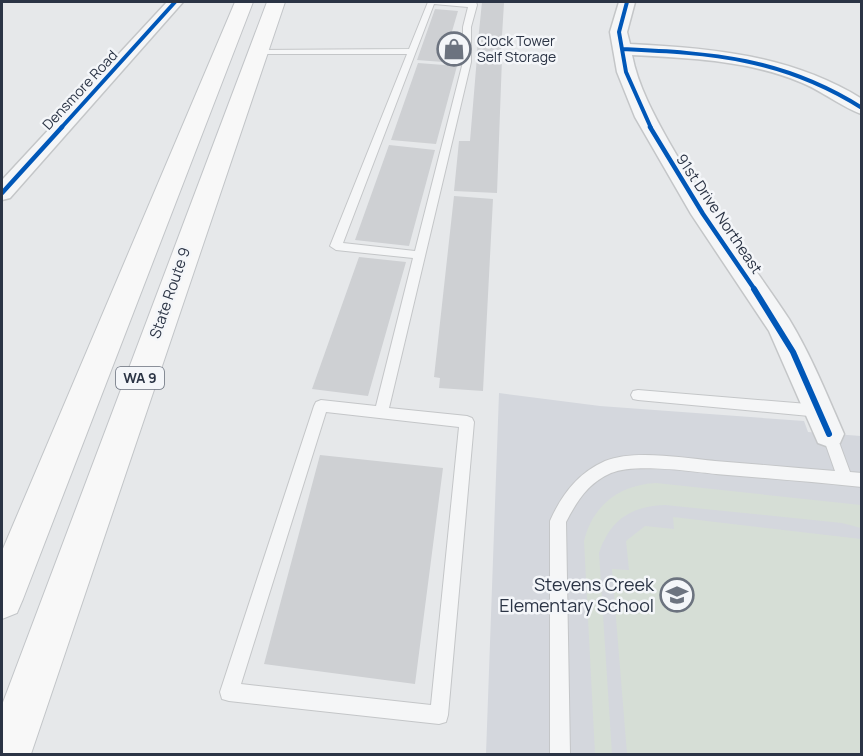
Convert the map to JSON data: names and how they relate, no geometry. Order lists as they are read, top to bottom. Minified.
{"streets":{"main road":["State Route 9","WA 9"],"street":["Densmore Road","91st Drive Northeast"]},"places":{"shop":["Clock Tower Self Storage"],"school or university":["Stevens Creek Elementary School"]}}
